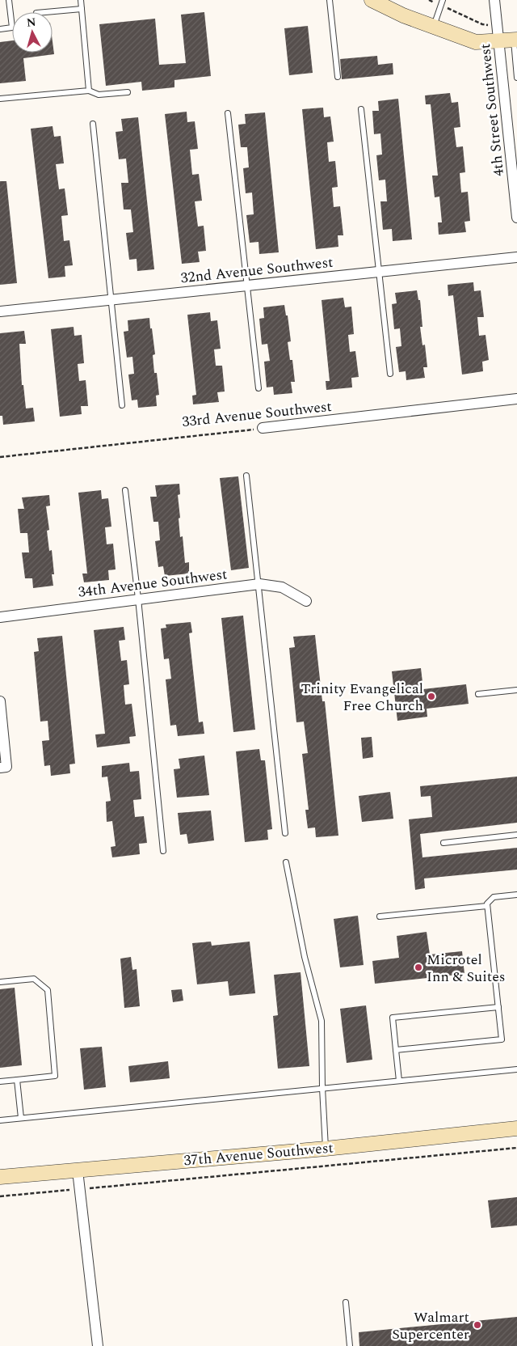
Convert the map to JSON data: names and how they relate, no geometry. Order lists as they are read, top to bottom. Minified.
{"streets":{"main road":["37th Avenue Southwest"],"street":["4th Street Southwest","32nd Avenue Southwest","33rd Avenue Southwest","34th Avenue Southwest"]},"places":["Trinity Evangelical Free Church","Microtel Inn & Suites","Walmart Supercenter"],"north":"top"}
